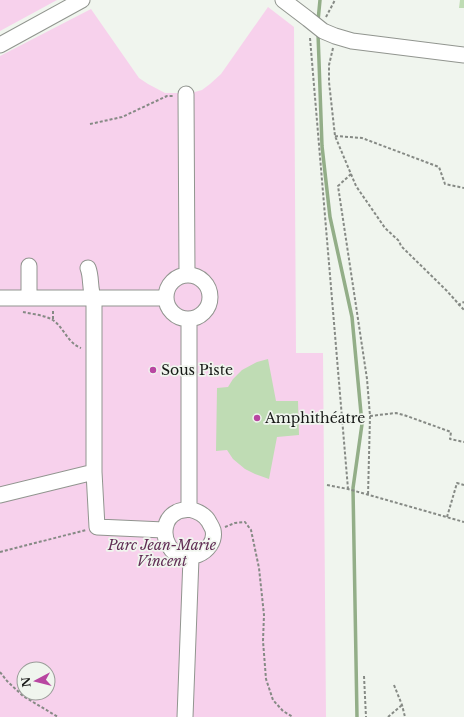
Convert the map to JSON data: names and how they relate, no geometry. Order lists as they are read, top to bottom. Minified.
{"parks":["Parc Jean-Marie Vincent"],"places":["Sous Piste","Amphithéatre"],"north":"left"}
